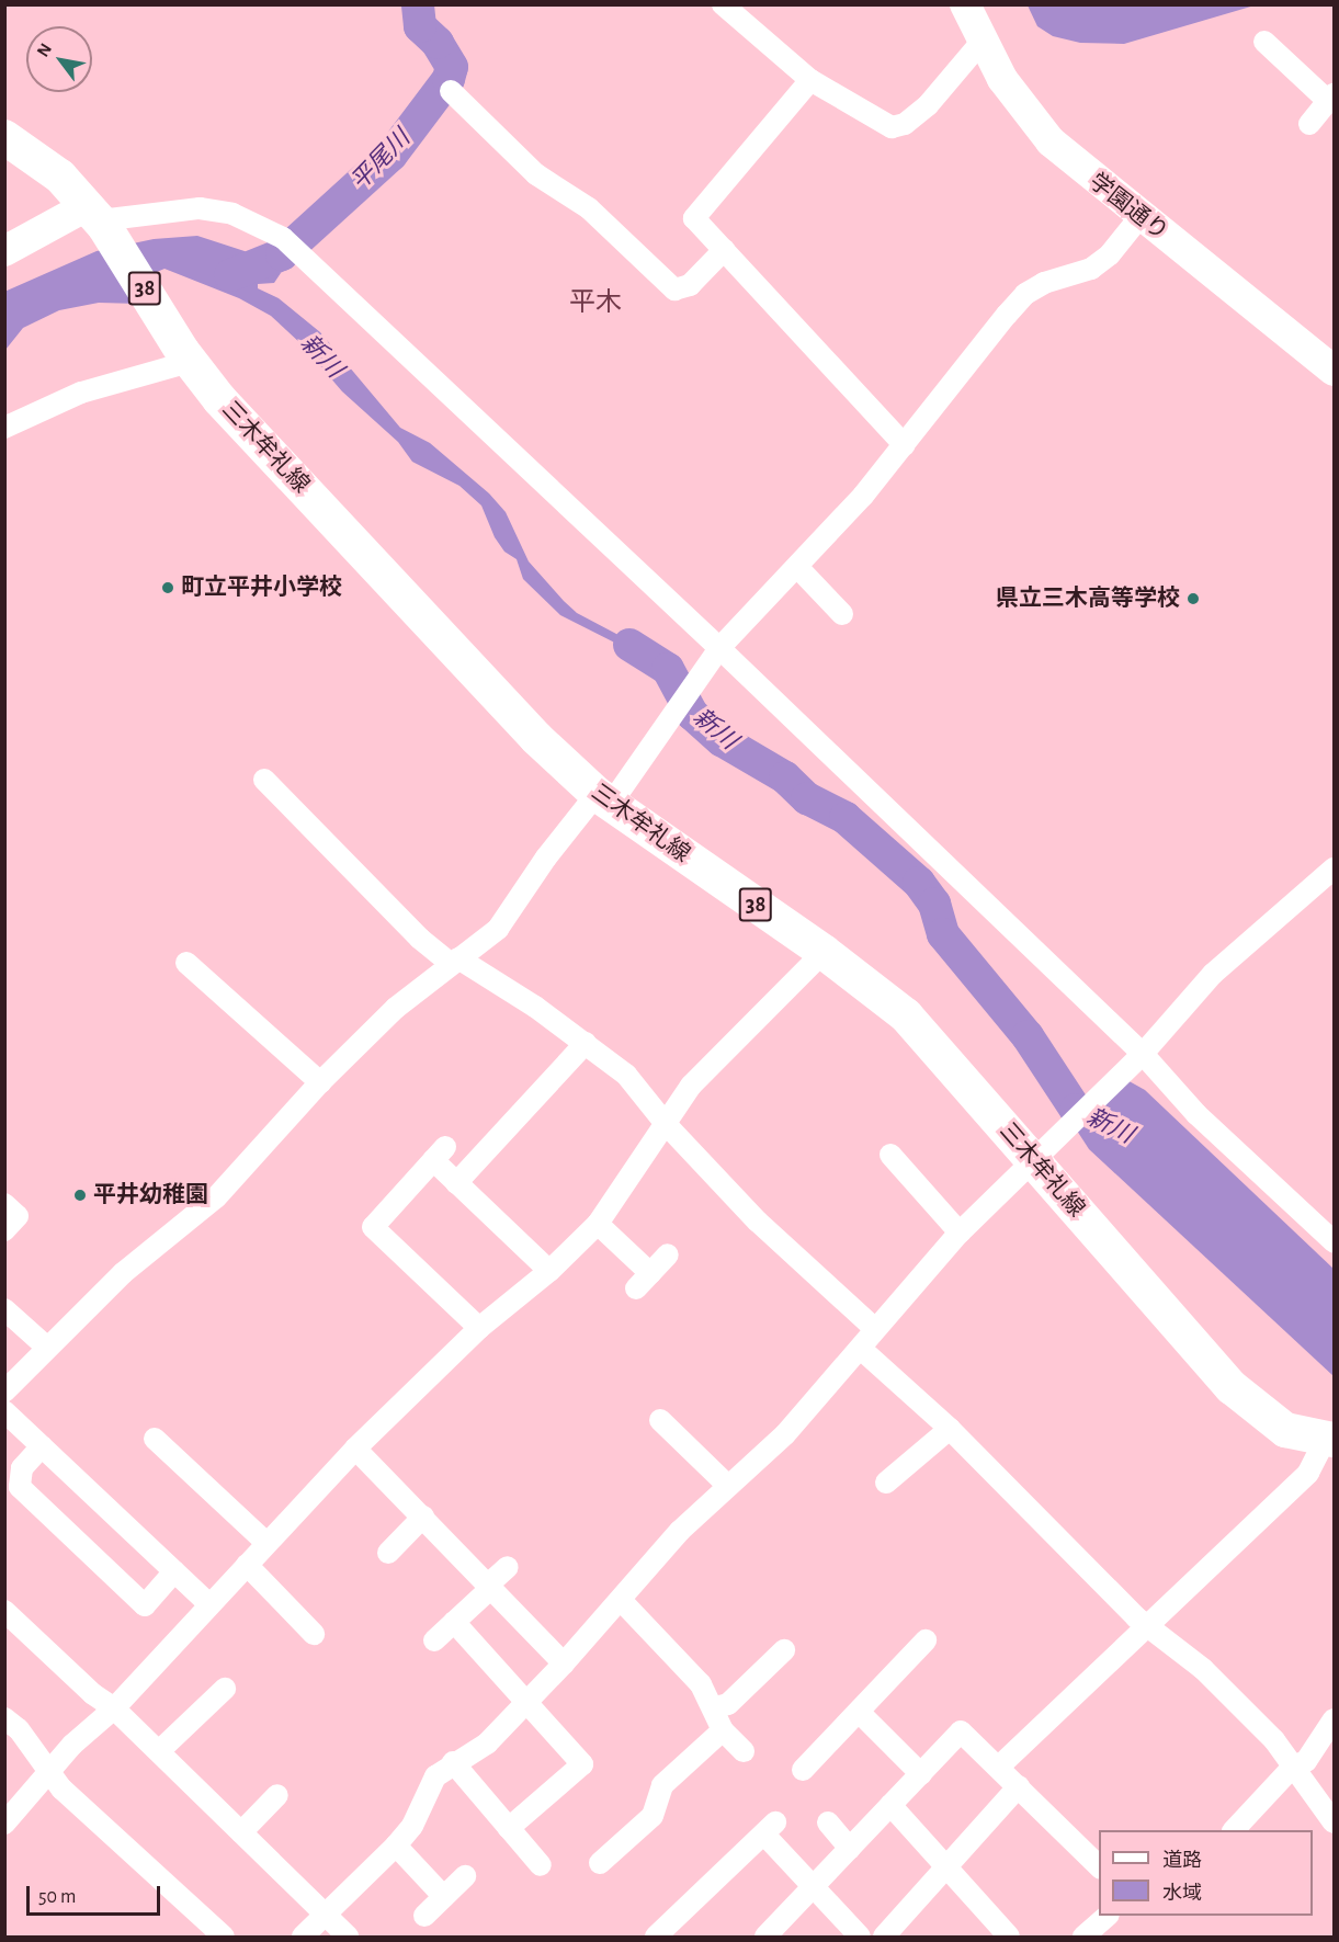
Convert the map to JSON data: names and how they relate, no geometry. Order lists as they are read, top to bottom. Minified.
{"streets":{"main road":["38","三木牟礼線"],"street":["学園通り"]},"districts":["平木"],"water":["平尾川","新川"],"places":["町立平井小学校","県立三木高等学校","平井幼稚園"],"legend":["道路","水域"],"scale_bar":"50 m","north":"top left"}
